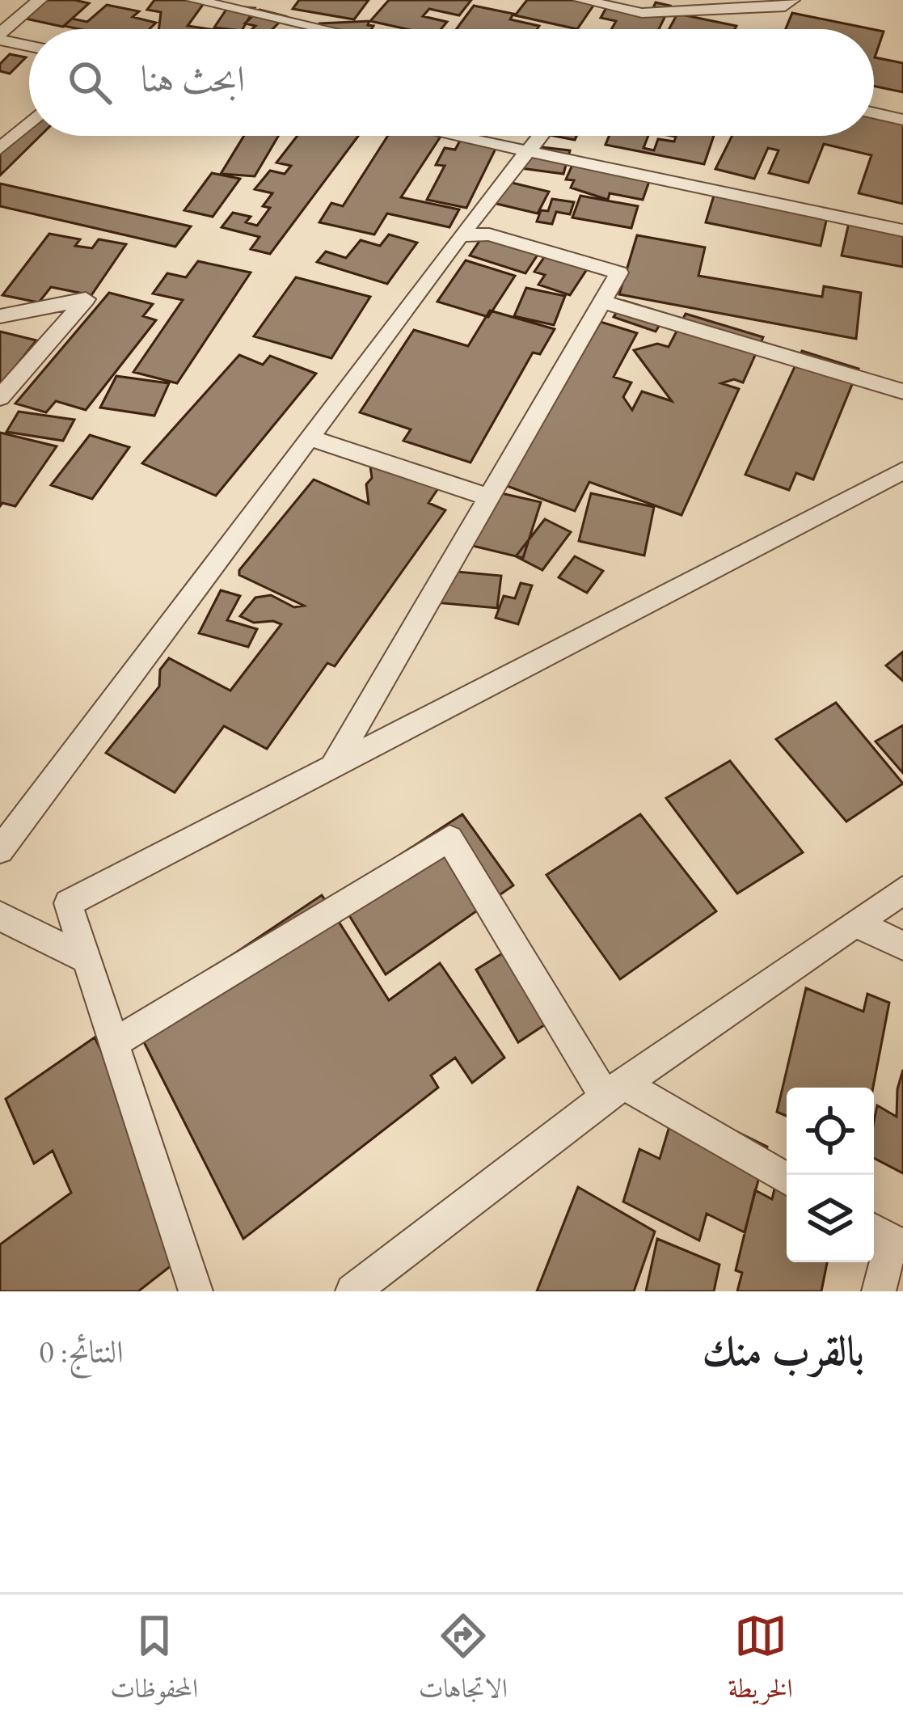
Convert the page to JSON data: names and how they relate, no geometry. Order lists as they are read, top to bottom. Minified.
{"page":{"search":"ابحث هنا","heading":["بالقرب منك","النتائج: 0"],"nav":["الخريطة","الاتجاهات","المحفوظات"]}}
